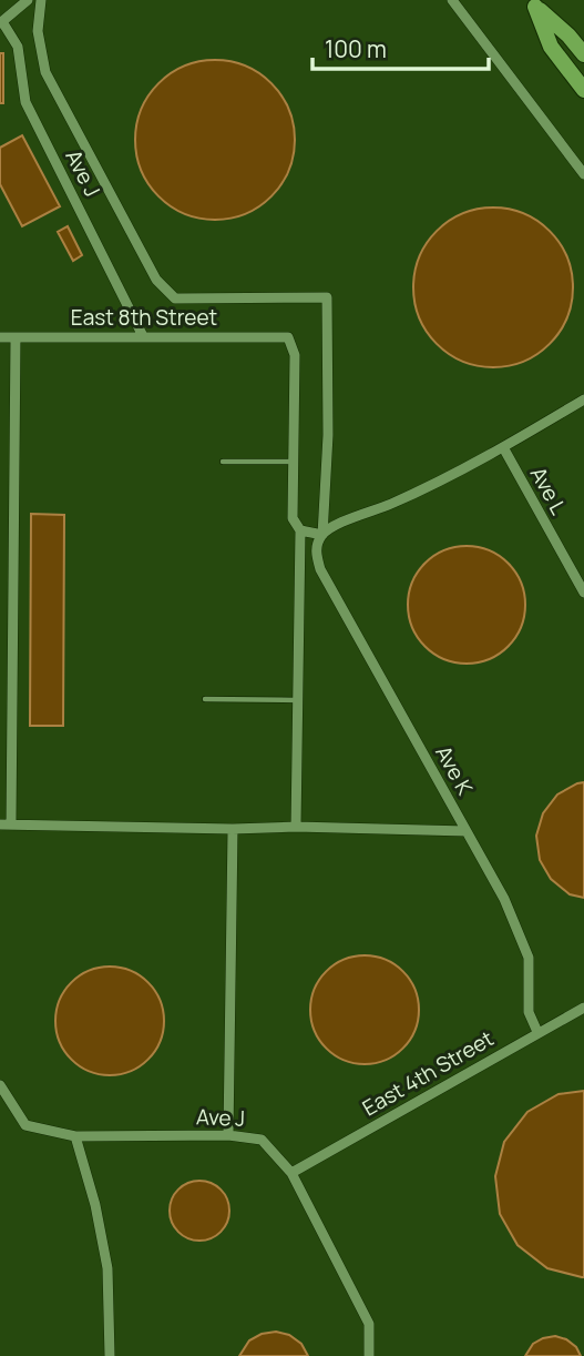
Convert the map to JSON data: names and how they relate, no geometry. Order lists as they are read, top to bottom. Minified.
{"streets":{"street":["Ave J","East 8th Street","Ave L","Ave K","East 4th Street"]},"crossings":[["Ave J","East 8th Street"],["Ave J","East 4th Street"],["Ave K","East 4th Street"]],"scale_bar":"100 m"}
